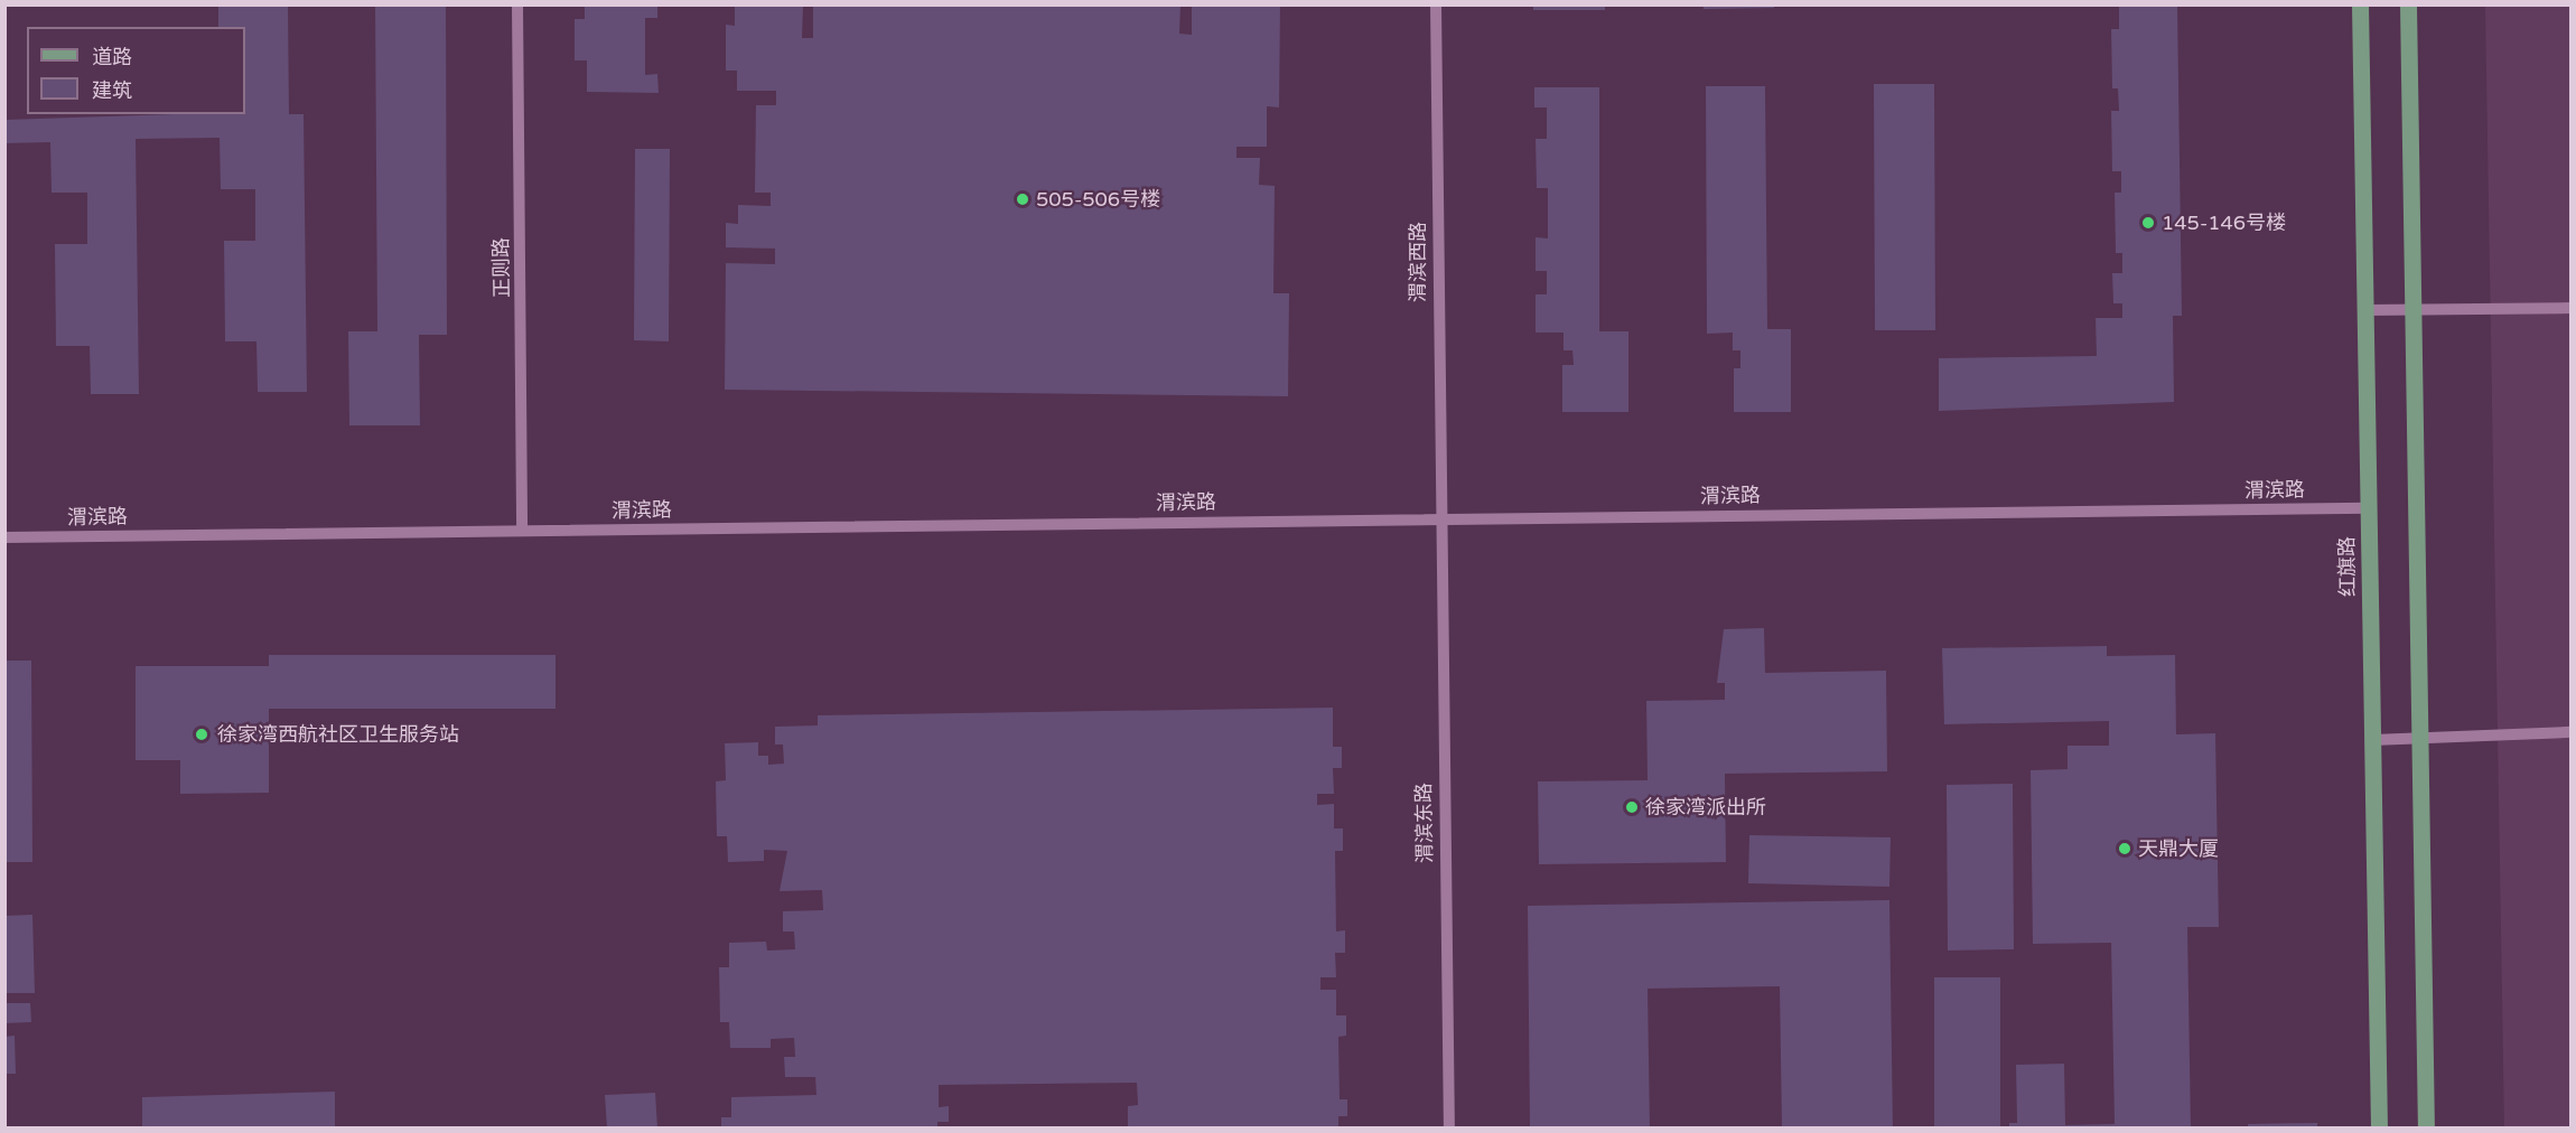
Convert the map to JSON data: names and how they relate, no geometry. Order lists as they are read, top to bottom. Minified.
{"streets":{"main road":["红旗路"],"street":["渭滨西路","正则路","渭滨路","渭滨东路"]},"crossings":[["渭滨西路","渭滨路"],["渭滨西路","渭滨东路"],["正则路","渭滨路"],["渭滨路","红旗路"],["渭滨路","渭滨东路"]],"places":["505-506号楼","145-146号楼","徐家湾西航社区卫生服务站","徐家湾派出所","天鼎大厦"],"legend":["道路","建筑"]}
